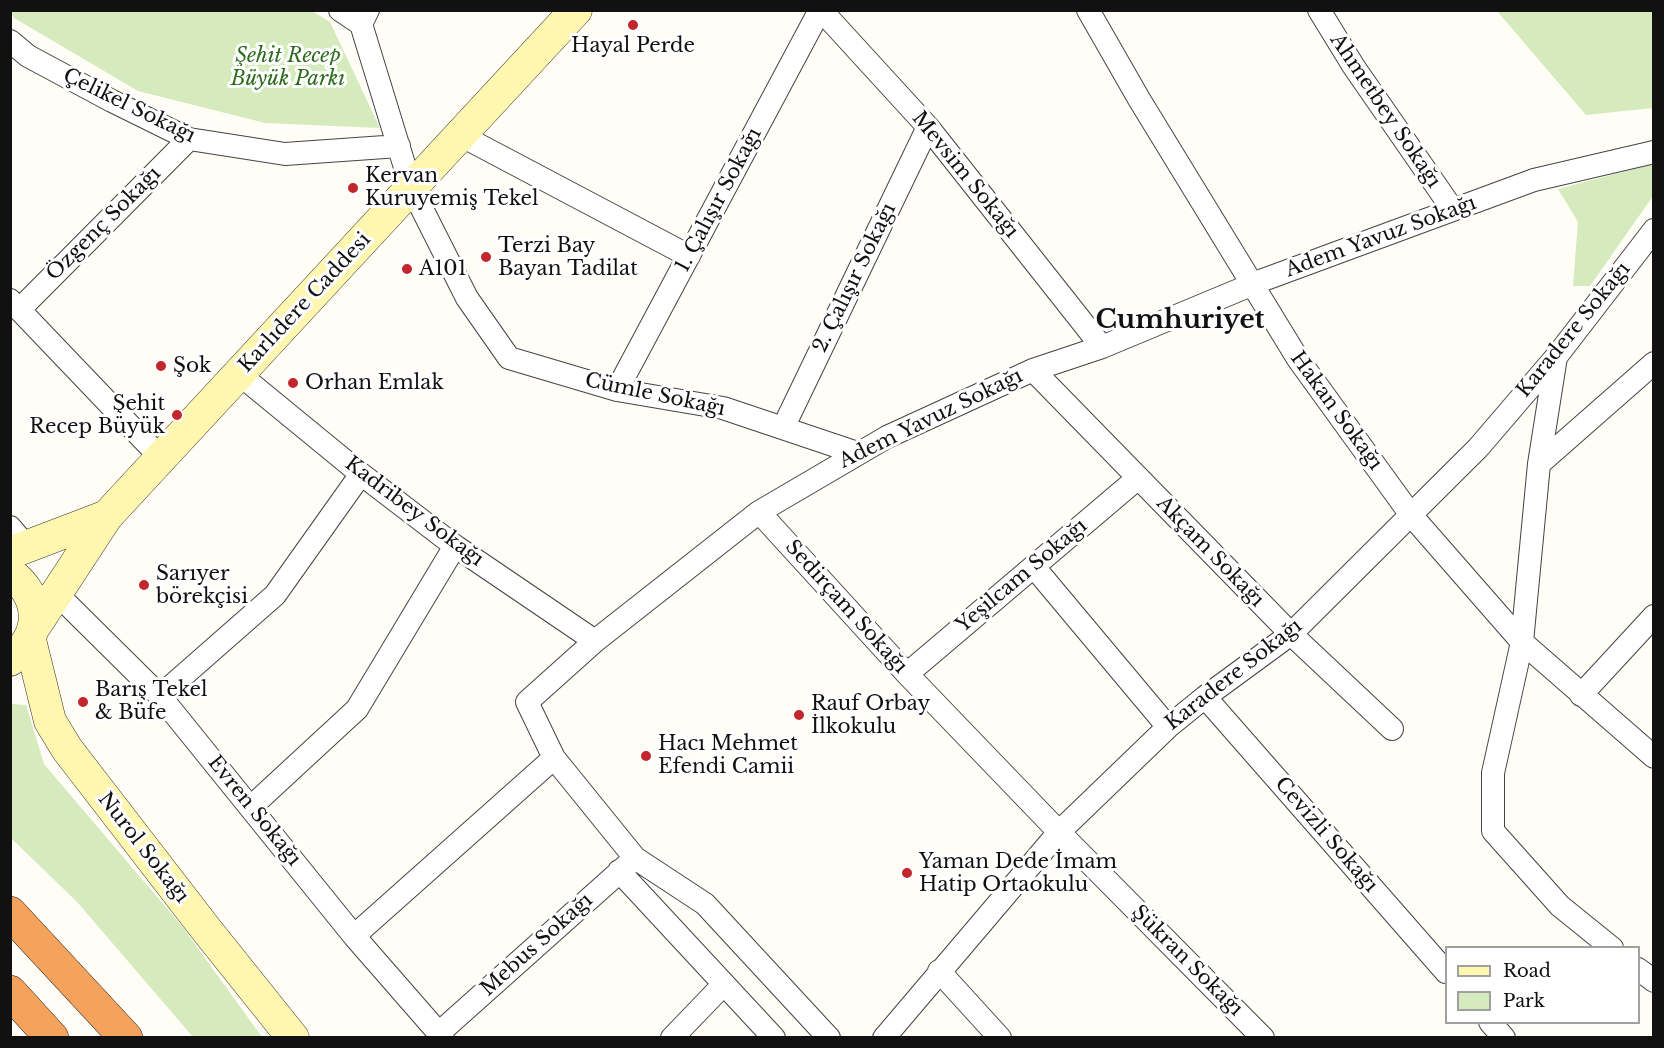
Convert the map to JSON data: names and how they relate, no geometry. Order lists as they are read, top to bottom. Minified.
{"streets":{"street":["Çelikel Sokağı","Ahmetbey Sokağı","Mevsim Sokağı","1. Çalışır Sokağı","Özgenç Sokağı","Adem Yavuz Sokağı","2. Çalışır Sokağı","Karlıdere Caddesi","Karadere Sokağı","Cümle Sokağı","Hakan Sokağı","Kadribey Sokağı","Akçam Sokağı","Yeşilcam Sokağı","Sedirçam Sokağı","Evren Sokağı","Cevizli Sokağı","Nurol Sokağı","Mebus Sokağı","Şükran Sokağı"]},"crossings":[["Çelikel Sokağı","Özgenç Sokağı"],["Çelikel Sokağı","Cümle Sokağı"],["Ahmetbey Sokağı","Adem Yavuz Sokağı"],["Mevsim Sokağı","1. Çalışır Sokağı"],["Mevsim Sokağı","Adem Yavuz Sokağı"],["Mevsim Sokağı","2. Çalışır Sokağı"],["1. Çalışır Sokağı","Cümle Sokağı"],["Adem Yavuz Sokağı","Cümle Sokağı"],["Adem Yavuz Sokağı","Hakan Sokağı"],["Adem Yavuz Sokağı","Kadribey Sokağı"],["Adem Yavuz Sokağı","Akçam Sokağı"],["Adem Yavuz Sokağı","Sedirçam Sokağı"],["Adem Yavuz Sokağı","Mebus Sokağı"],["2. Çalışır Sokağı","Cümle Sokağı"],["Karlıdere Caddesi","Cümle Sokağı"],["Karlıdere Caddesi","Kadribey Sokağı"],["Karlıdere Caddesi","Evren Sokağı"],["Karlıdere Caddesi","Nurol Sokağı"],["Karadere Sokağı","Hakan Sokağı"],["Karadere Sokağı","Akçam Sokağı"],["Karadere Sokağı","Sedirçam Sokağı"],["Karadere Sokağı","Cevizli Sokağı"],["Karadere Sokağı","Şükran Sokağı"],["Akçam Sokağı","Yeşilcam Sokağı"],["Yeşilcam Sokağı","Sedirçam Sokağı"],["Sedirçam Sokağı","Şükran Sokağı"],["Evren Sokağı","Mebus Sokağı"]],"districts":["Cumhuriyet"],"parks":["Şehit Recep Büyük Parkı"],"places":["Hayal Perde","Kervan Kuruyemiş Tekel","Terzi Bay Bayan Tadilat","A101","Şok","Orhan Emlak","Şehit Recep Büyük","Sarıyer börekçisi","Barış Tekel & Büfe","Rauf Orbay İlkokulu","Hacı Mehmet Efendi Camii","Yaman Dede İmam Hatip Ortaokulu"],"legend":["Road","Park"]}
